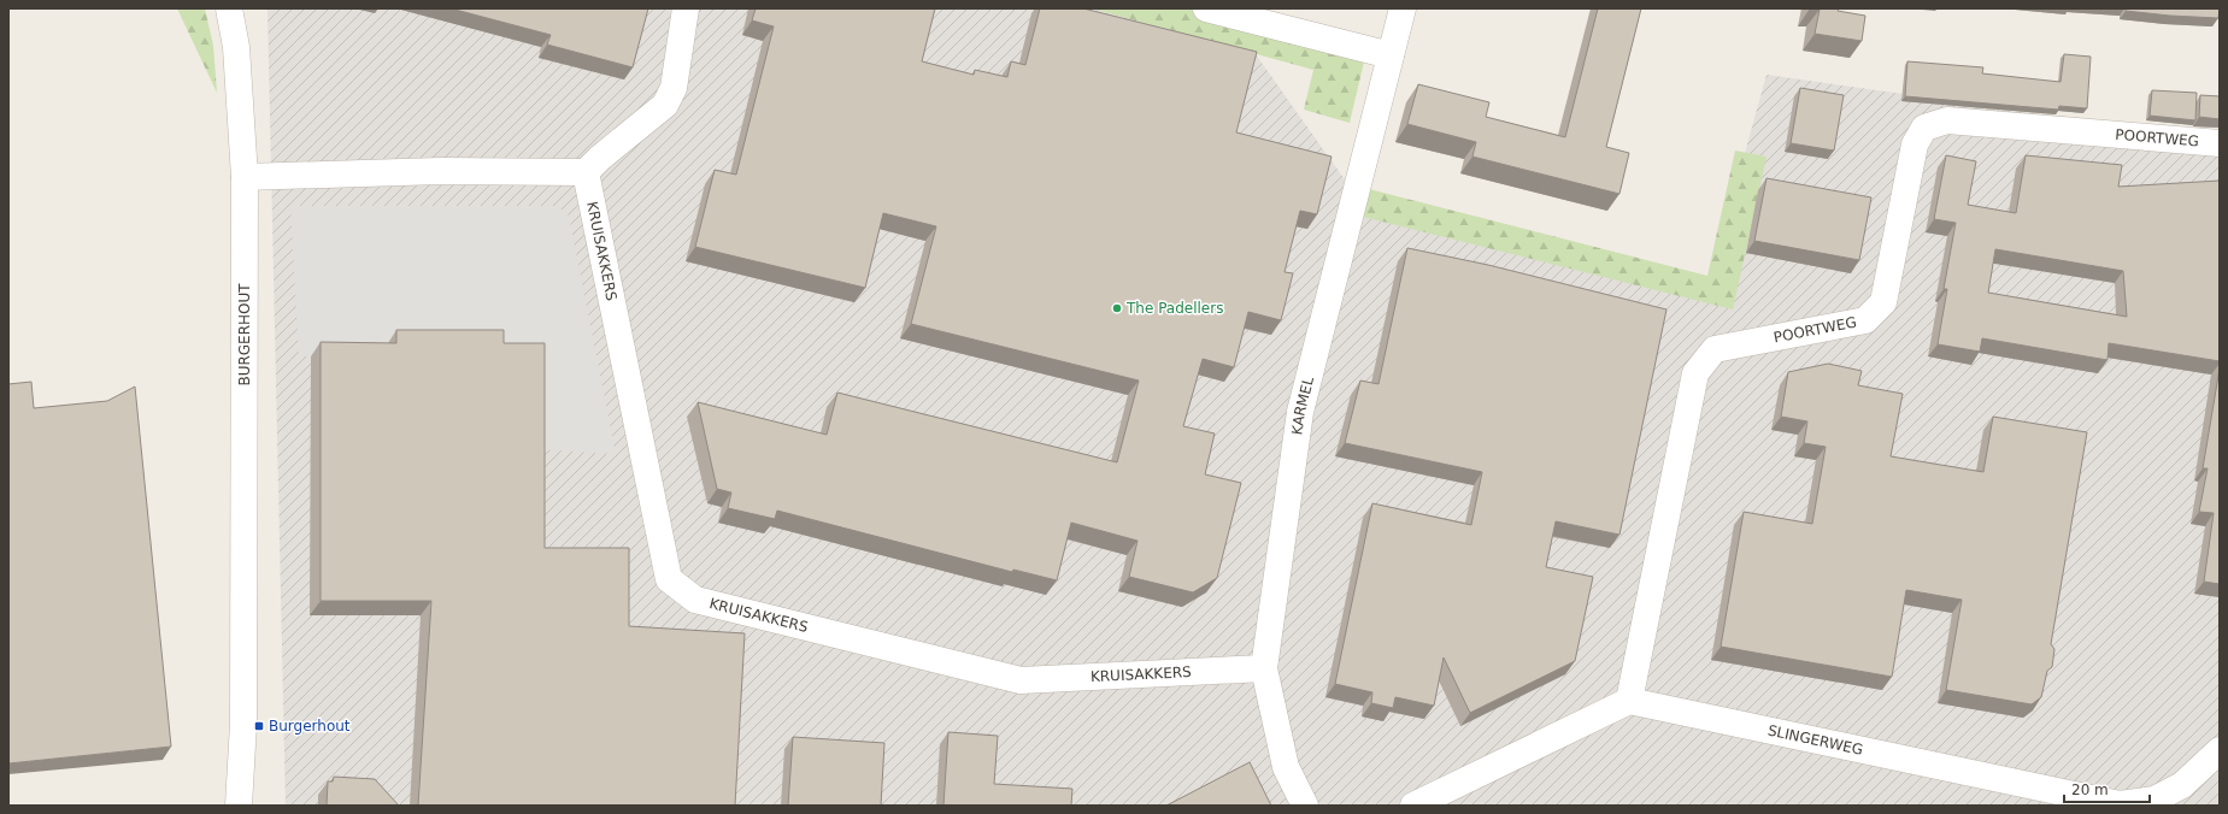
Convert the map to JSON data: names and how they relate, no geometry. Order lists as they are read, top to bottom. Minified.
{"streets":{"street":["POORTWEG","KRUISAKKERS","BURGERHOUT","KARMEL","SLINGERWEG"]},"crossings":[["POORTWEG","SLINGERWEG"],["KRUISAKKERS","KARMEL"]],"places":{"other":["The Padellers"],"transit":["Burgerhout"]},"scale_bar":"20 m"}
